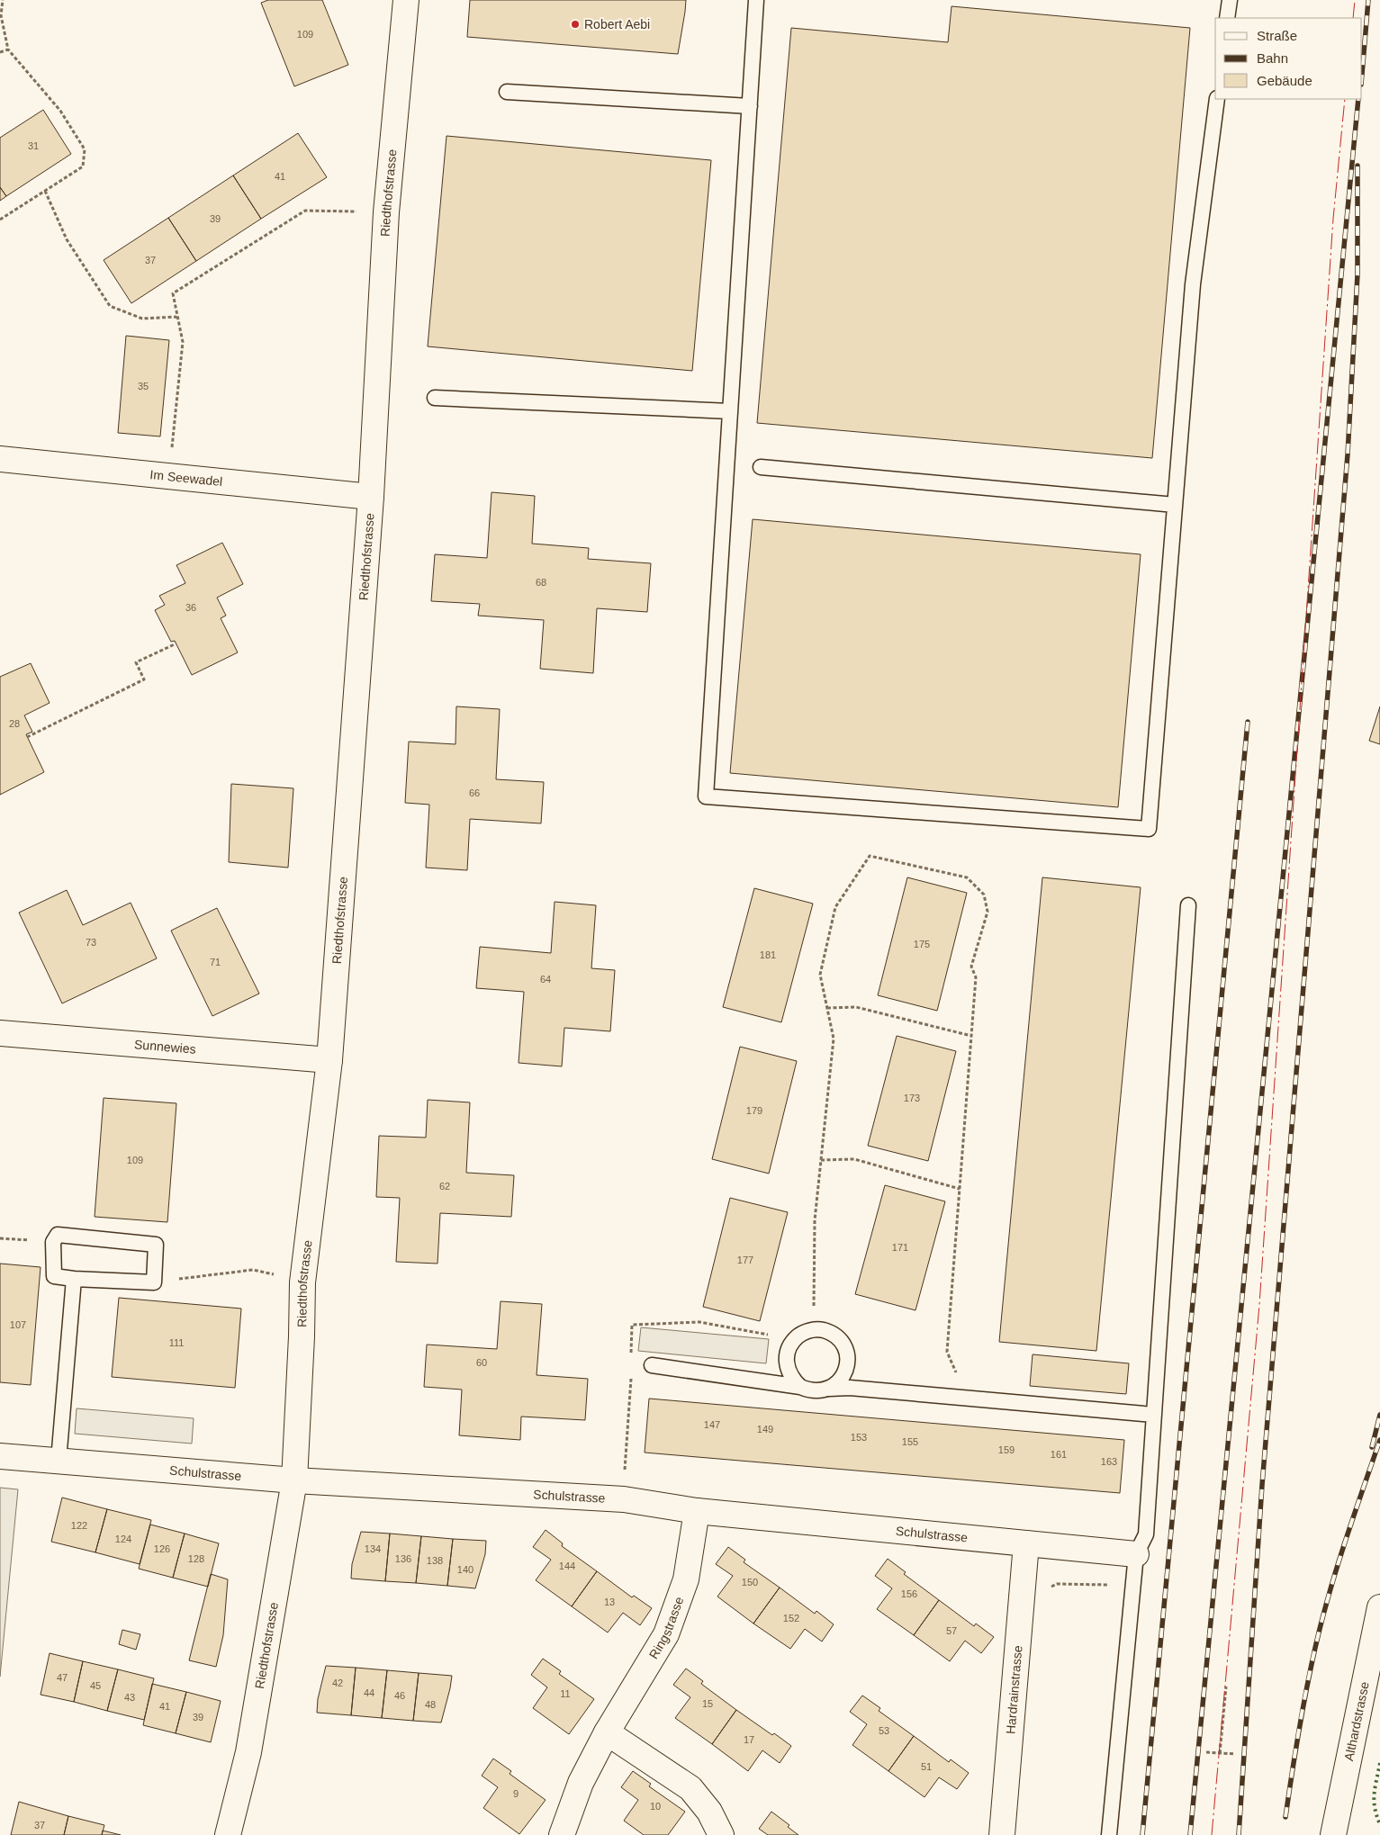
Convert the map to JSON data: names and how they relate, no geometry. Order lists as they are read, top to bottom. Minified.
{"streets":{"street":["Riedthofstrasse","Im Seewadel","Sunnewies","Schulstrasse","Ringstrasse","Hardrainstrasse","Althardstrasse"]},"crossings":[["Riedthofstrasse","Im Seewadel"],["Riedthofstrasse","Sunnewies"],["Riedthofstrasse","Schulstrasse"],["Schulstrasse","Ringstrasse"],["Schulstrasse","Hardrainstrasse"]],"places":["Robert Aebi"],"house_numbers":["109","31","41","39","37","35","68","36","28","66","73","175","181","71","64","173","179","109","62","171","177","107","111","60","147","149","153","155","159","161","163","122","124","126","134","128","136","138","144","140","150","156","13","152","57","47","42","45","44","11","46","43","15","48","41","39","53","17","51","9","10","37"],"legend":["Straße","Bahn","Gebäude"]}
